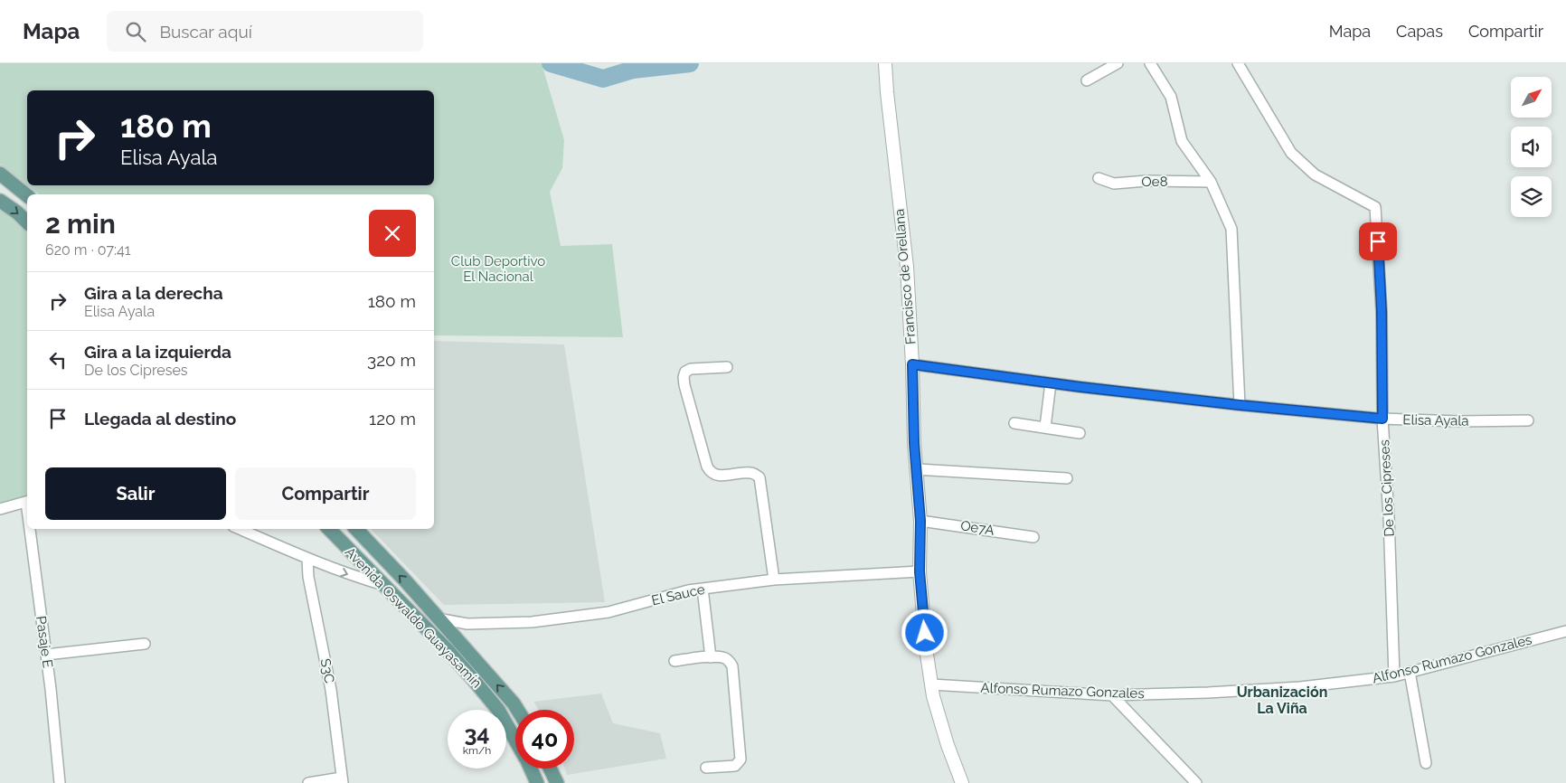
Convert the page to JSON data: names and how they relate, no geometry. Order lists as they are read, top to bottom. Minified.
{"streets":{"main road":["Avenida Oswaldo Guayasamín"],"street":["Oe8","Francisco de Orellana","Elisa Ayala","De los Cipreses","Oe7A","El Sauce","Pasaje E","Alfonso Rumazo Gonzales","S3C"]},"crossings":[["Francisco de Orellana","Elisa Ayala"],["Francisco de Orellana","Oe7A"],["Francisco de Orellana","El Sauce"],["Francisco de Orellana","Alfonso Rumazo Gonzales"],["Elisa Ayala","De los Cipreses"],["De los Cipreses","Alfonso Rumazo Gonzales"],["El Sauce","Avenida Oswaldo Guayasamín"]],"districts":["Urbanización La Viña"],"parks":["Club Deportivo El Nacional"],"north":"top right","page":{"header":"Mapa","search":"Buscar aquí","nav":["Mapa","Capas","Compartir"],"turn":["180 m","Elisa Ayala"],"heading":["2 min","620 m · 07:41"],"list":[{"name":"Gira a la derecha","note":"Elisa Ayala","value":"180 m"},{"name":"Gira a la izquierda","note":"De los Cipreses","value":"320 m"},{"name":"Llegada al destino","value":"120 m"}],"buttons":["Salir","Compartir"],"speed":"34 km/h","limit":"40"}}
